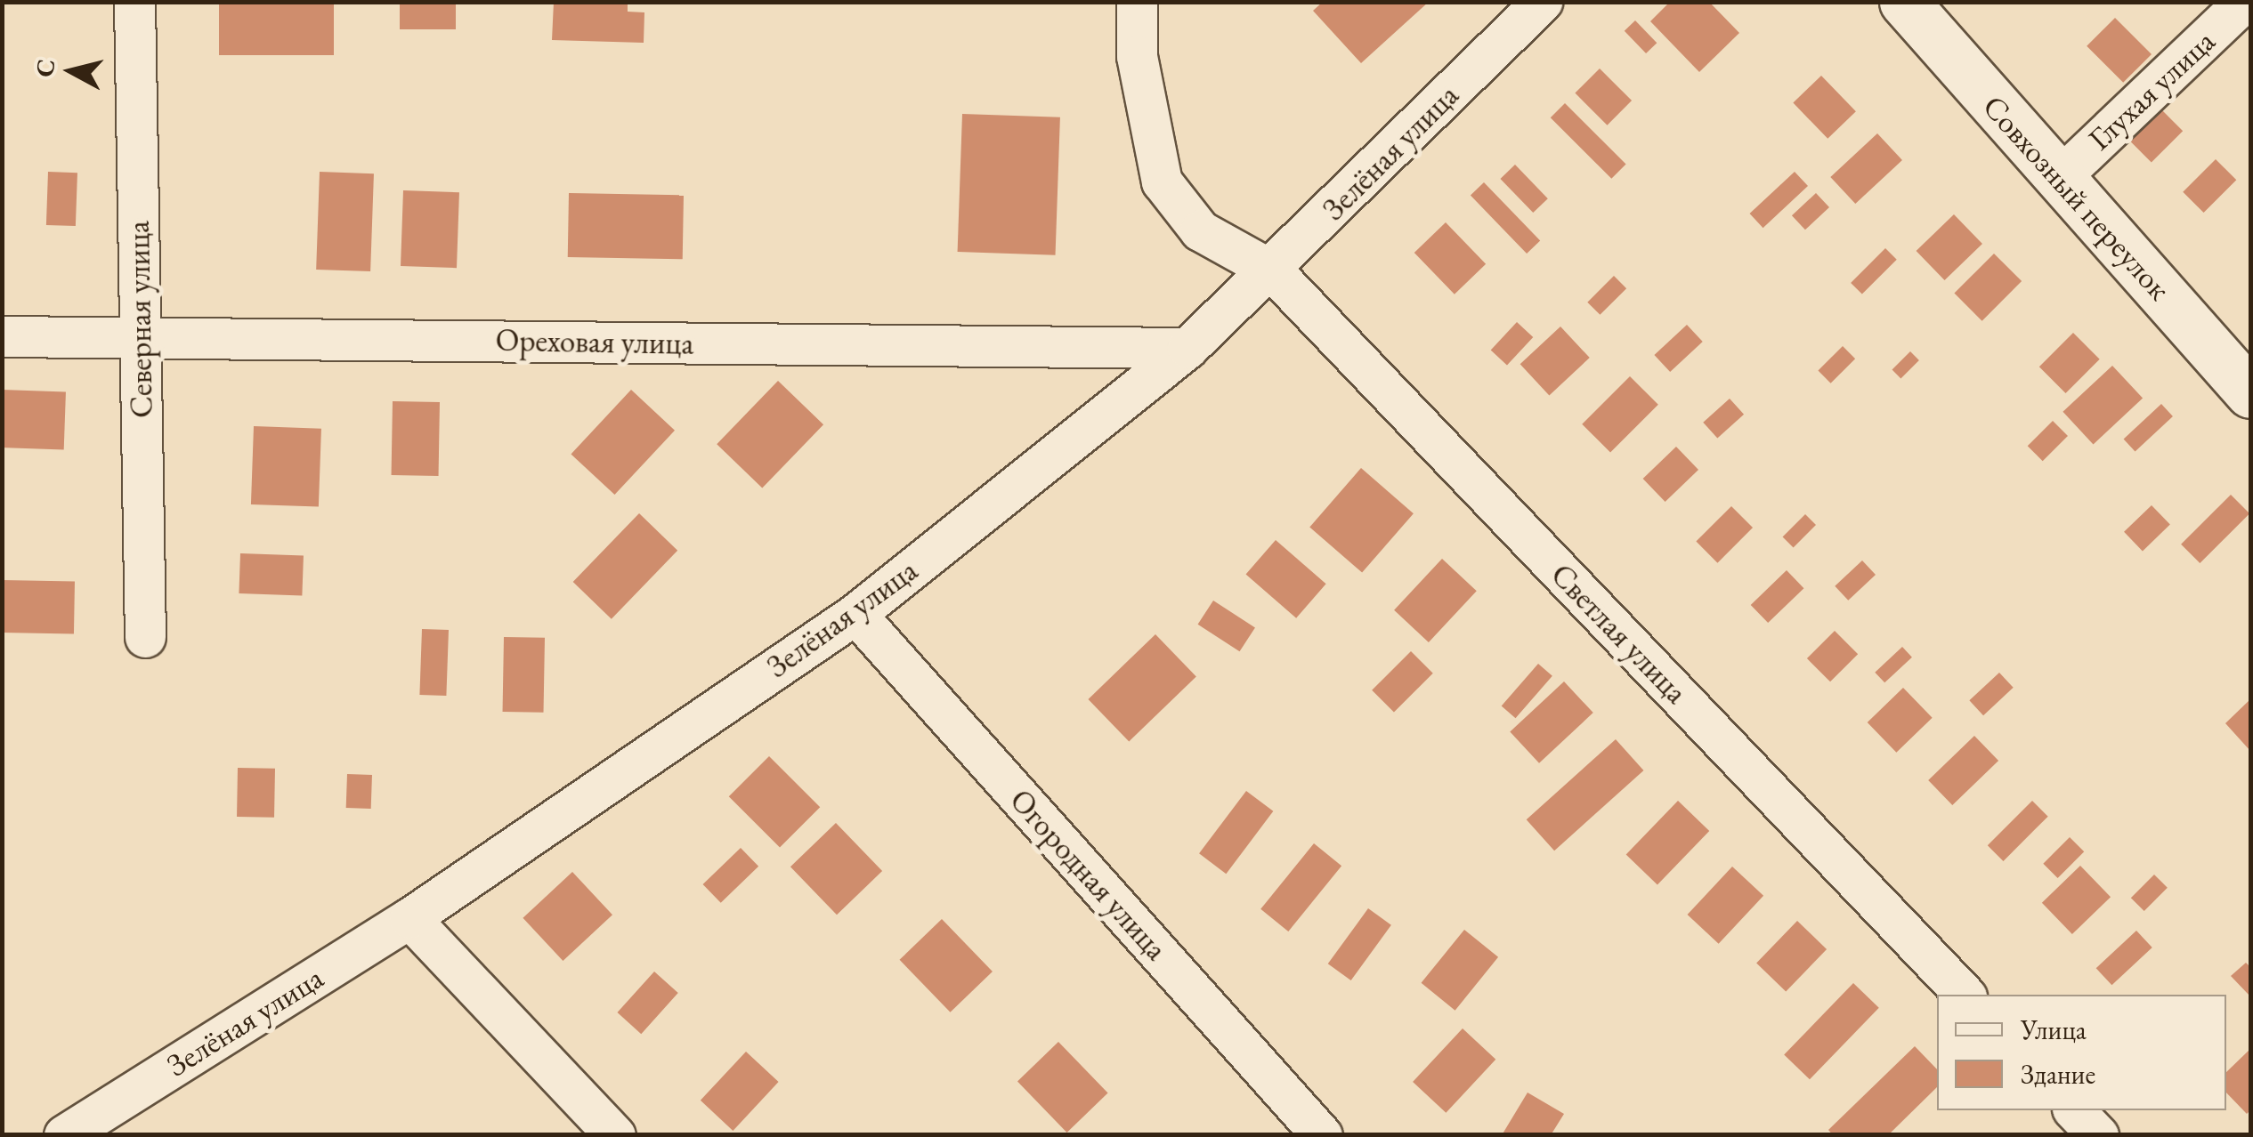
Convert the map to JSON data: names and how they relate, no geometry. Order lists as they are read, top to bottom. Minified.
{"streets":{"street":["Глухая улица","Зелёная улица","Совхозный переулок","Северная улица","Ореховая улица","Светлая улица","Огородная улица"]},"crossings":[["Глухая улица","Совхозный переулок"],["Зелёная улица","Ореховая улица"],["Зелёная улица","Светлая улица"],["Зелёная улица","Огородная улица"],["Северная улица","Ореховая улица"]],"legend":["Улица","Здание"],"north":"left"}
